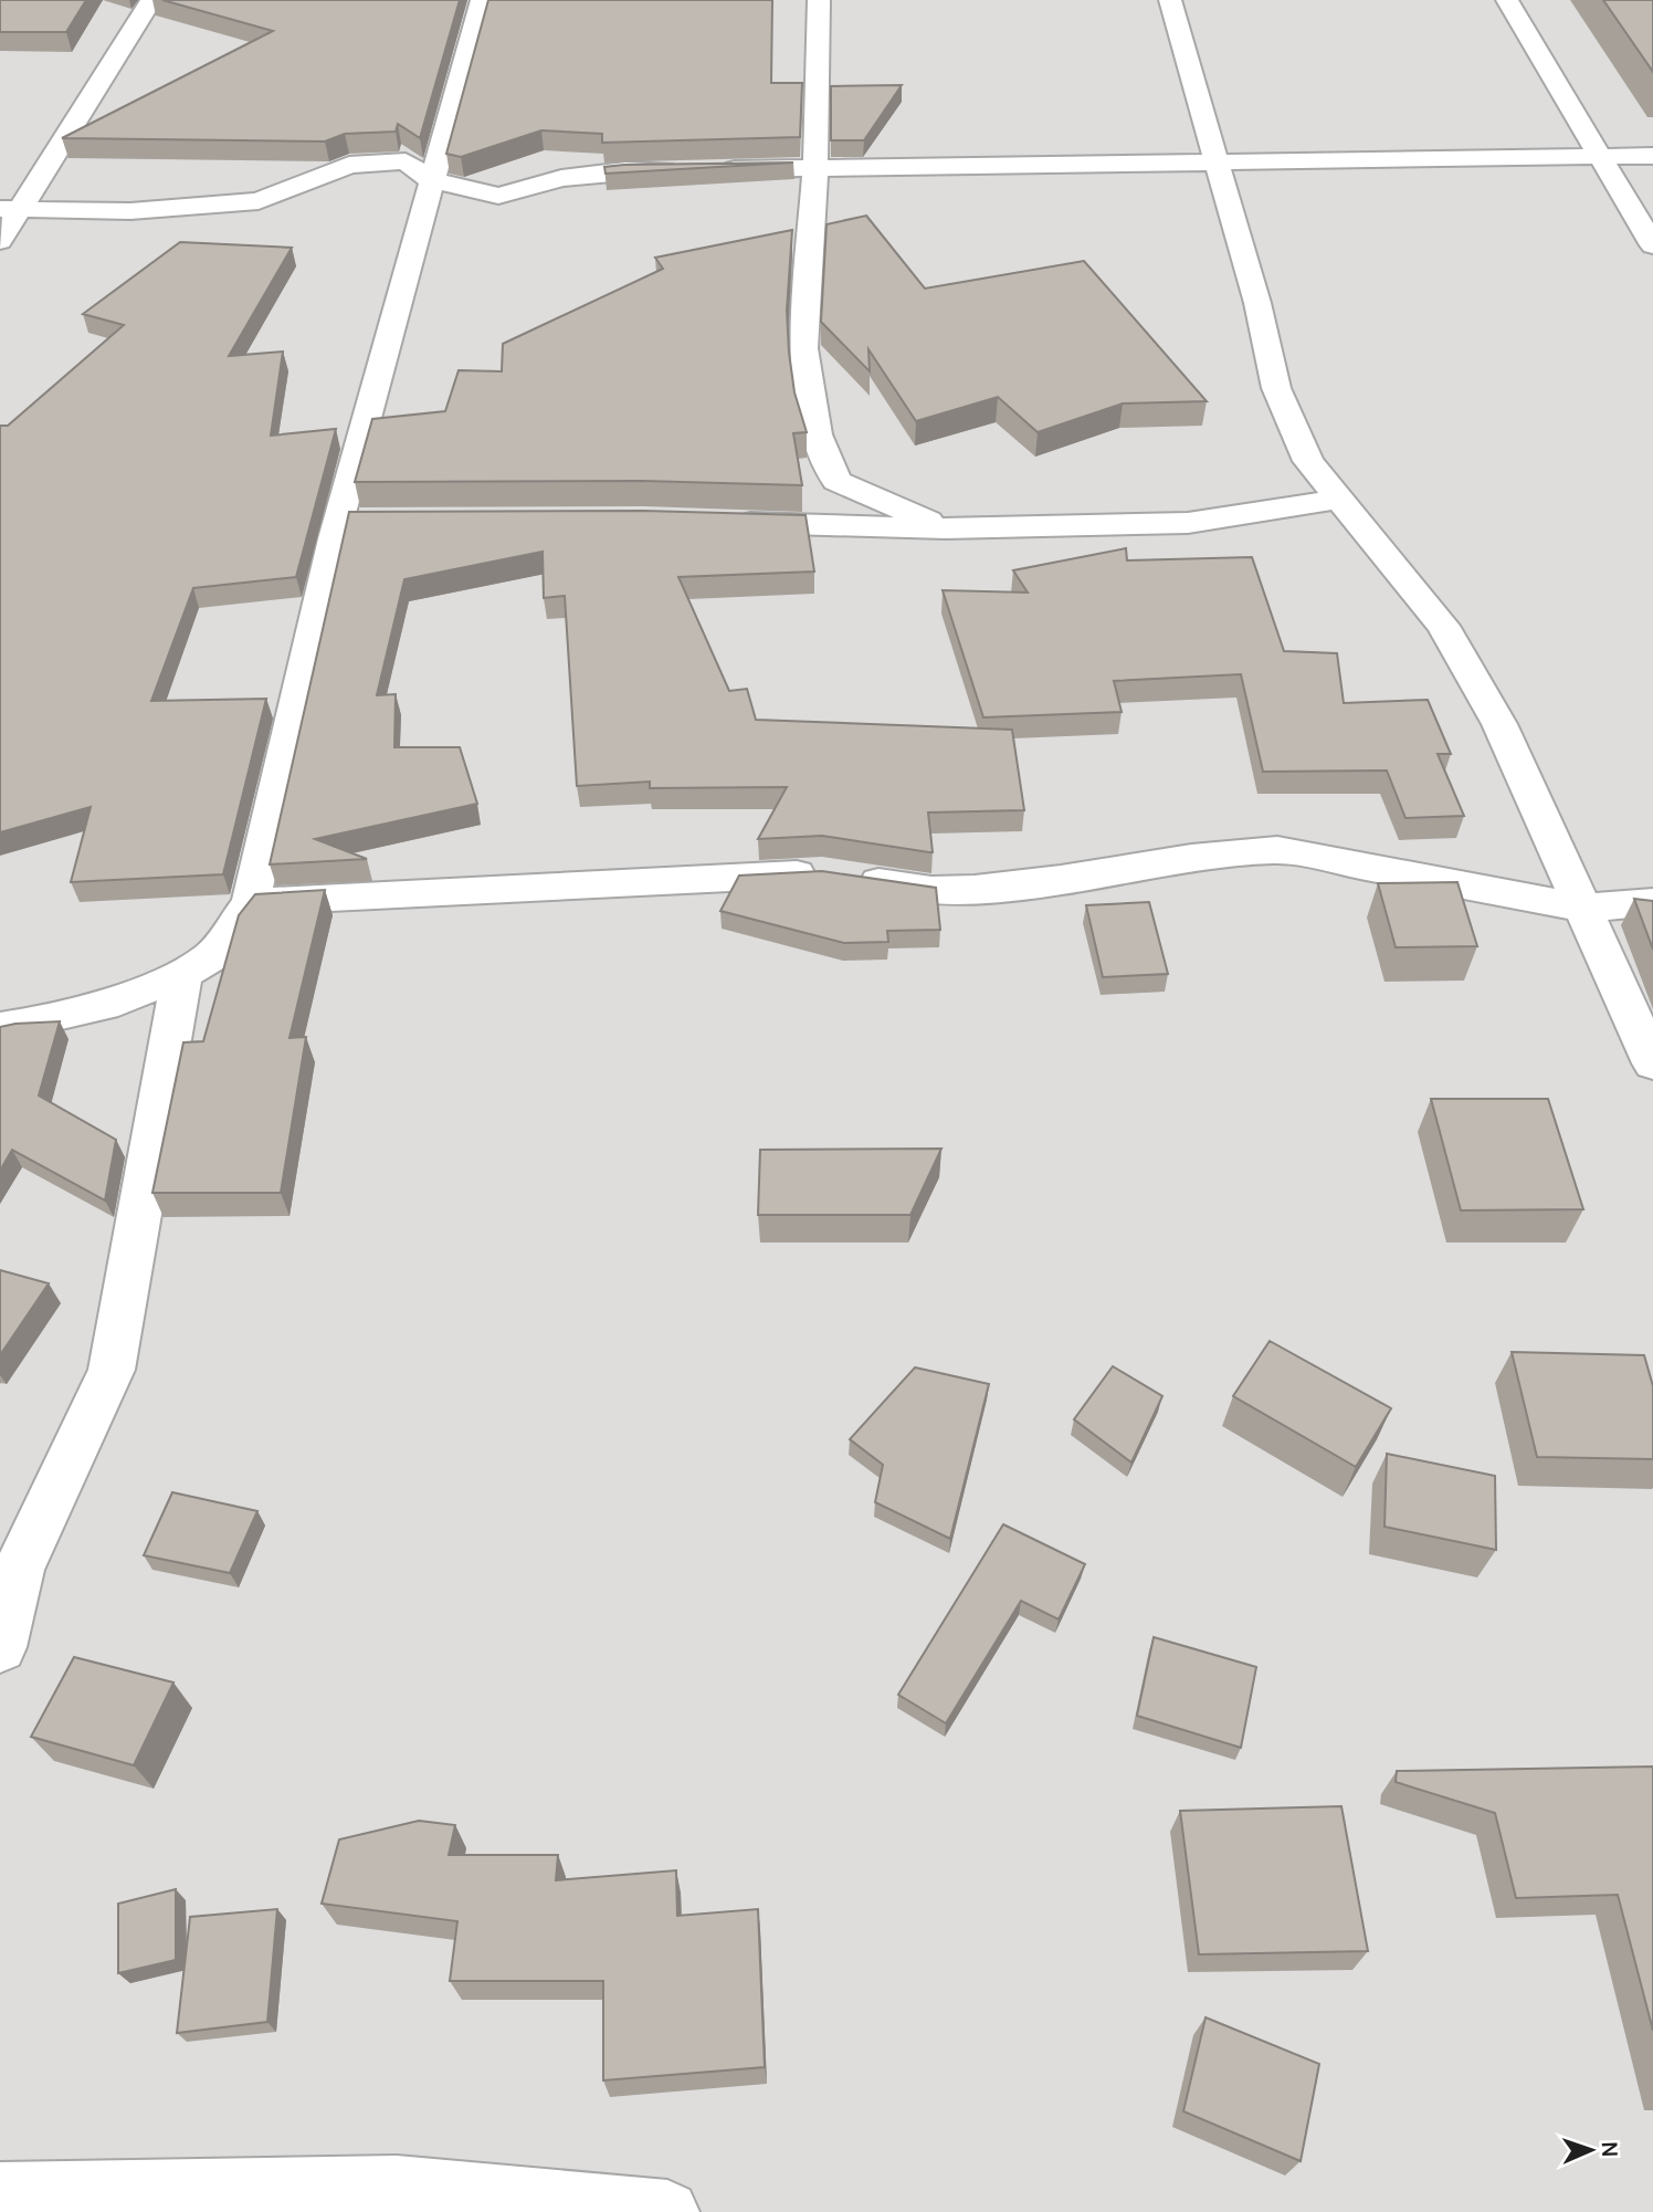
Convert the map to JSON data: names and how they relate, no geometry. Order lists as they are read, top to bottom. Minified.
{"north":"right"}
